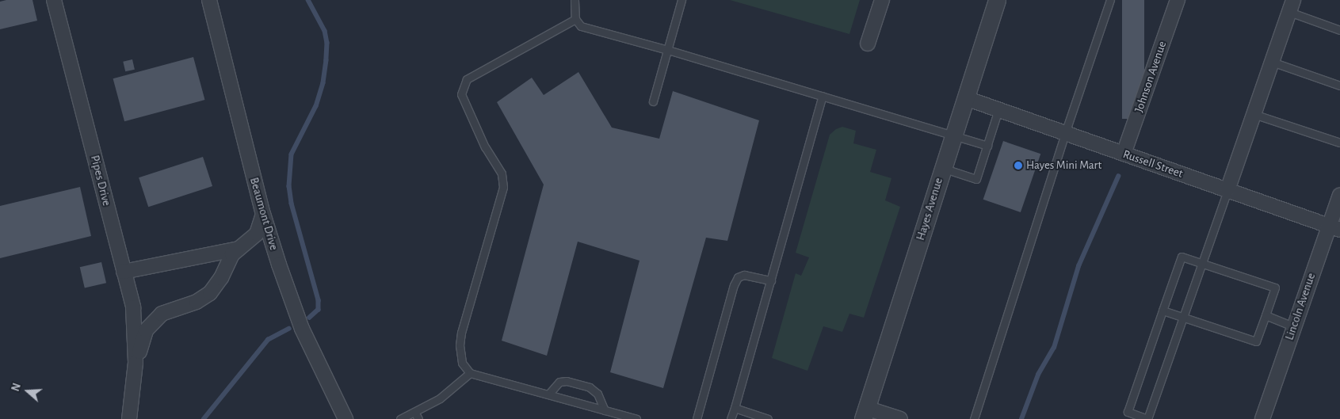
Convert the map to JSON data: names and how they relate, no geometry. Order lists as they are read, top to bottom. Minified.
{"streets":{"street":["Johnson Avenue","Russell Street","Pipes Drive","Hayes Avenue","Beaumont Drive","Lincoln Avenue"]},"crossings":[["Johnson Avenue","Russell Street"],["Russell Street","Hayes Avenue"],["Russell Street","Lincoln Avenue"],["Pipes Drive","Beaumont Drive"]],"places":["Hayes Mini Mart"],"north":"left"}
